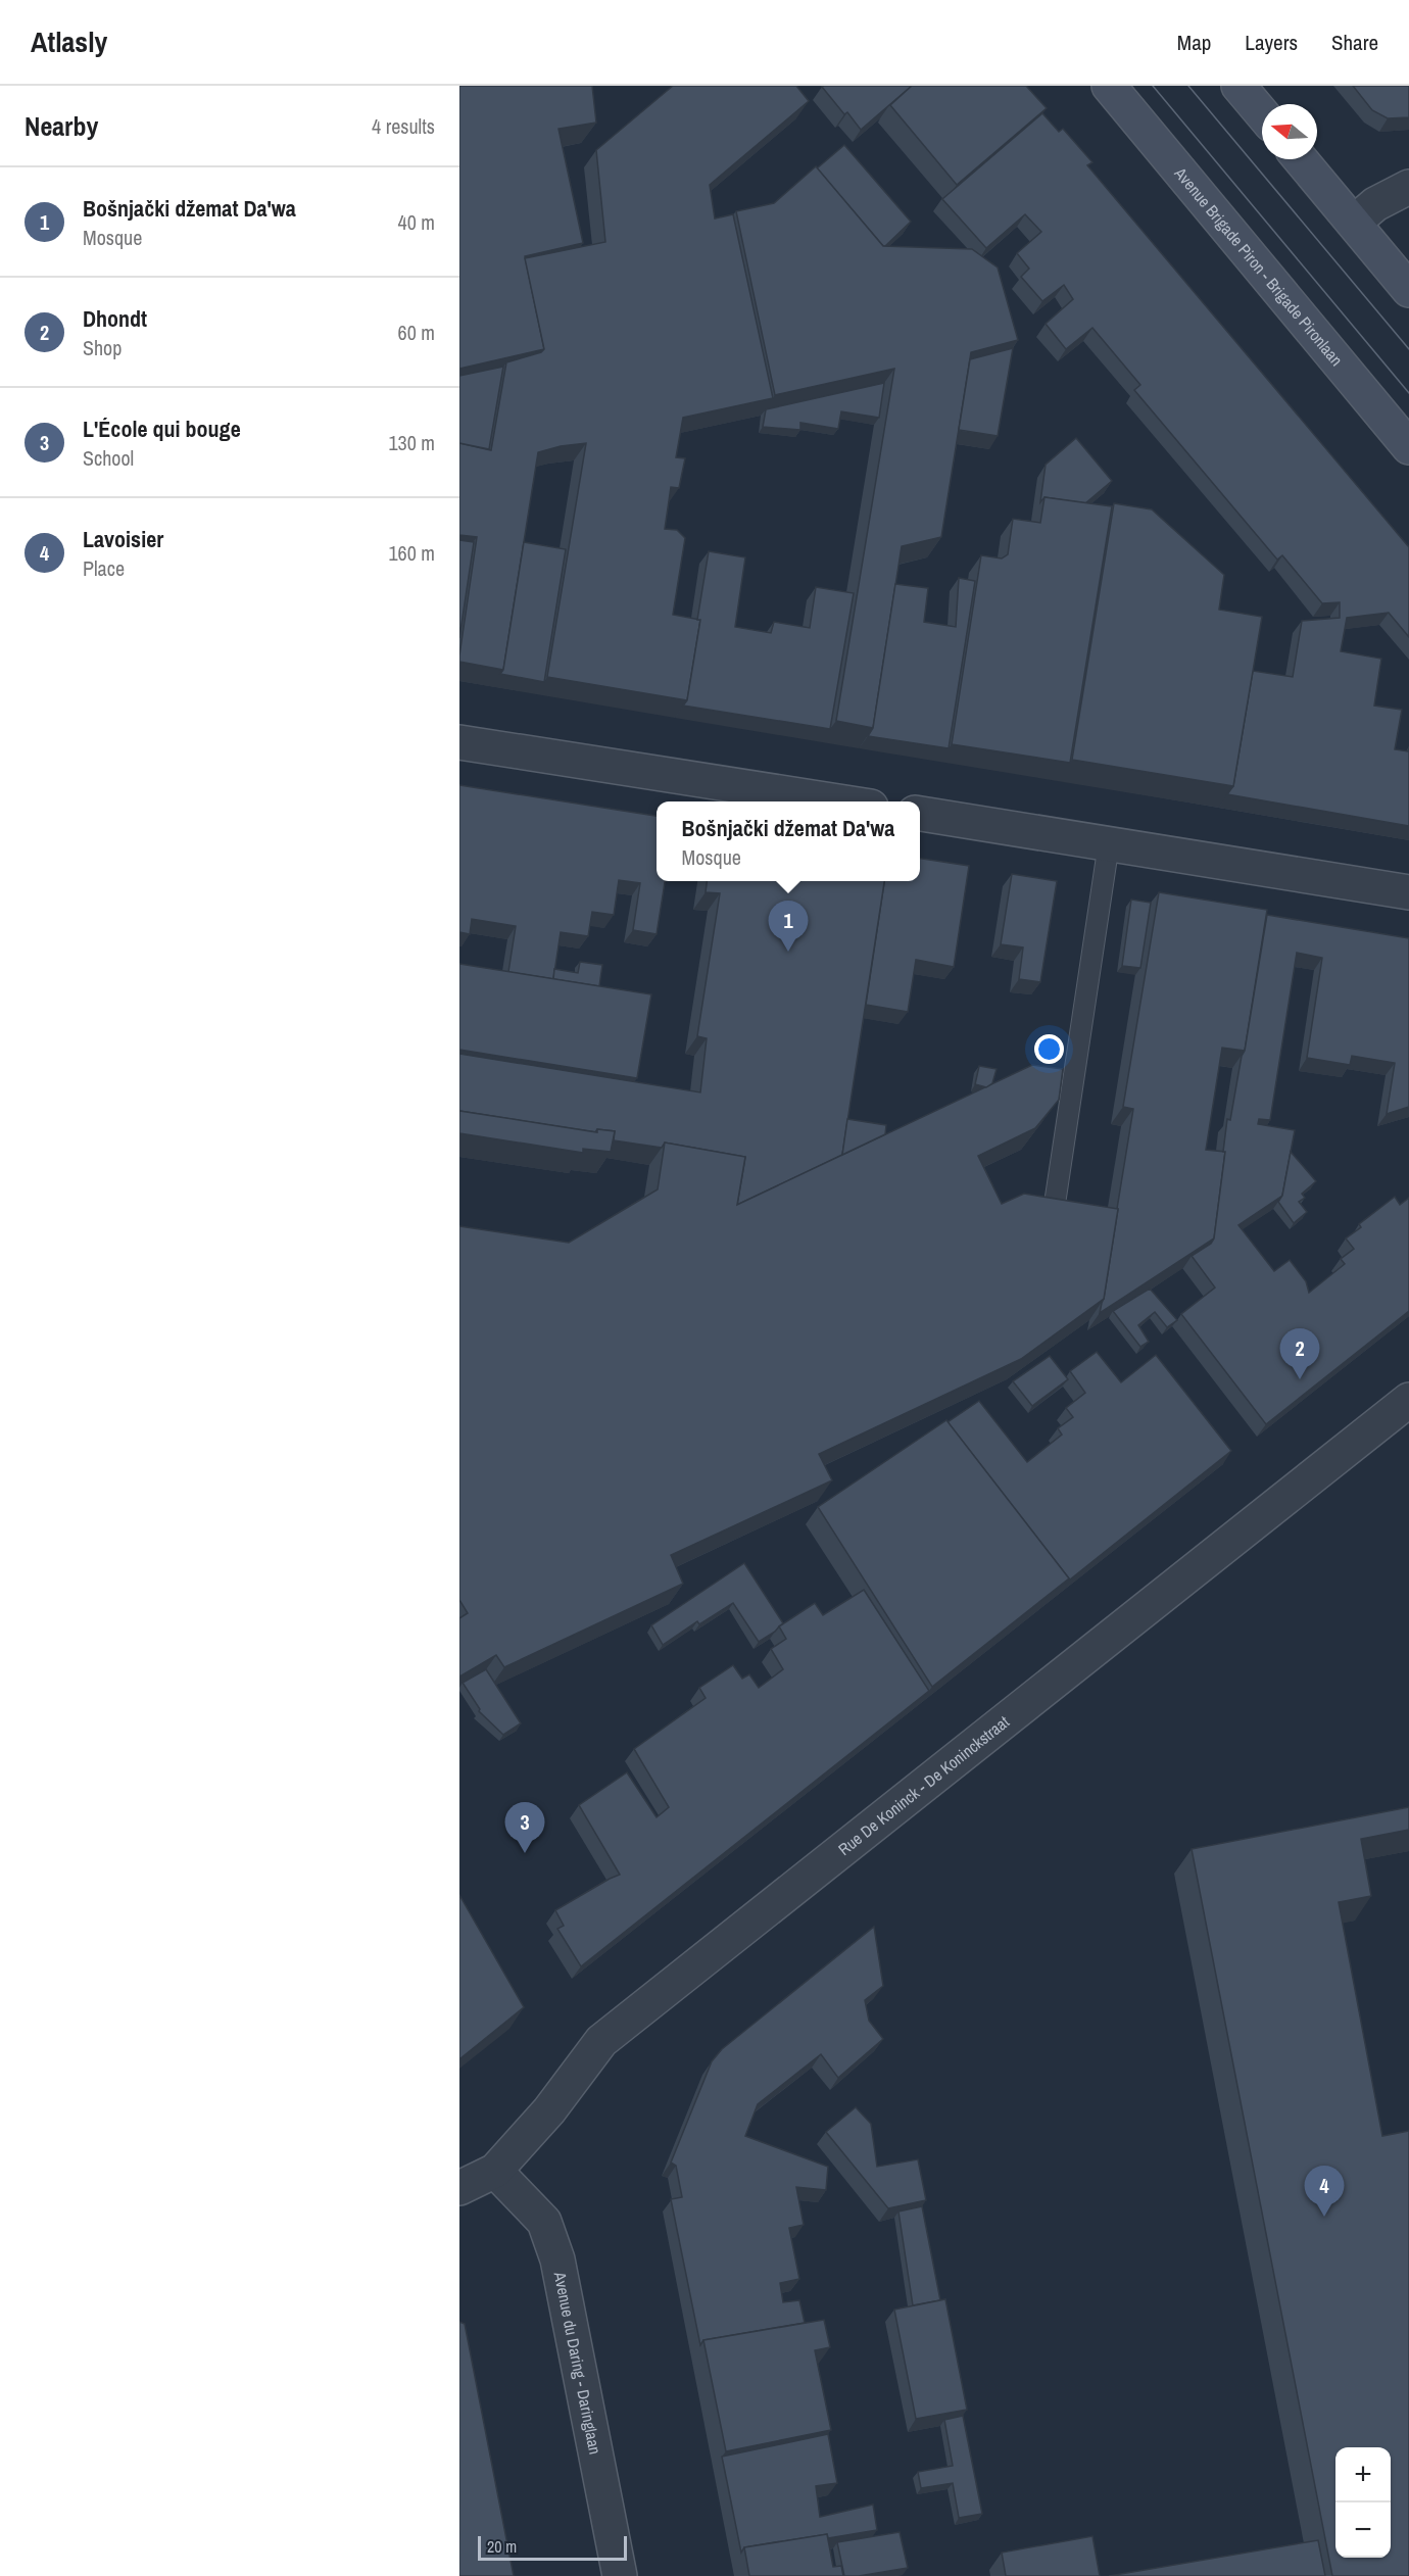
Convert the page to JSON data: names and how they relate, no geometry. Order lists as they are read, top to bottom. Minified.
{"streets":{"street":["Avenue Brigade Piron - Brigade Pironlaan","Rue De Koninck - De Koninckstraat","Avenue du Daring - Daringlaan"]},"crossings":[["Rue De Koninck - De Koninckstraat","Avenue du Daring - Daringlaan"]],"scale_bar":"20 m","north":"left","page":{"header":"Atlasly","nav":["Map","Layers","Share"],"heading":["Nearby","4 results"],"list":[{"mark":"1","name":"Bošnjački džemat Da'wa","note":"Mosque","value":"40 m"},{"mark":"2","name":"Dhondt","note":"Shop","value":"60 m"},{"mark":"3","name":"L'École qui bouge","note":"School","value":"130 m"},{"mark":"4","name":"Lavoisier","note":"Place","value":"160 m"}],"popup":["Bošnjački džemat Da'wa","Mosque"],"pins":["1","2","3","4"],"map_buttons":["+","−"],"scale":"20 m"}}
